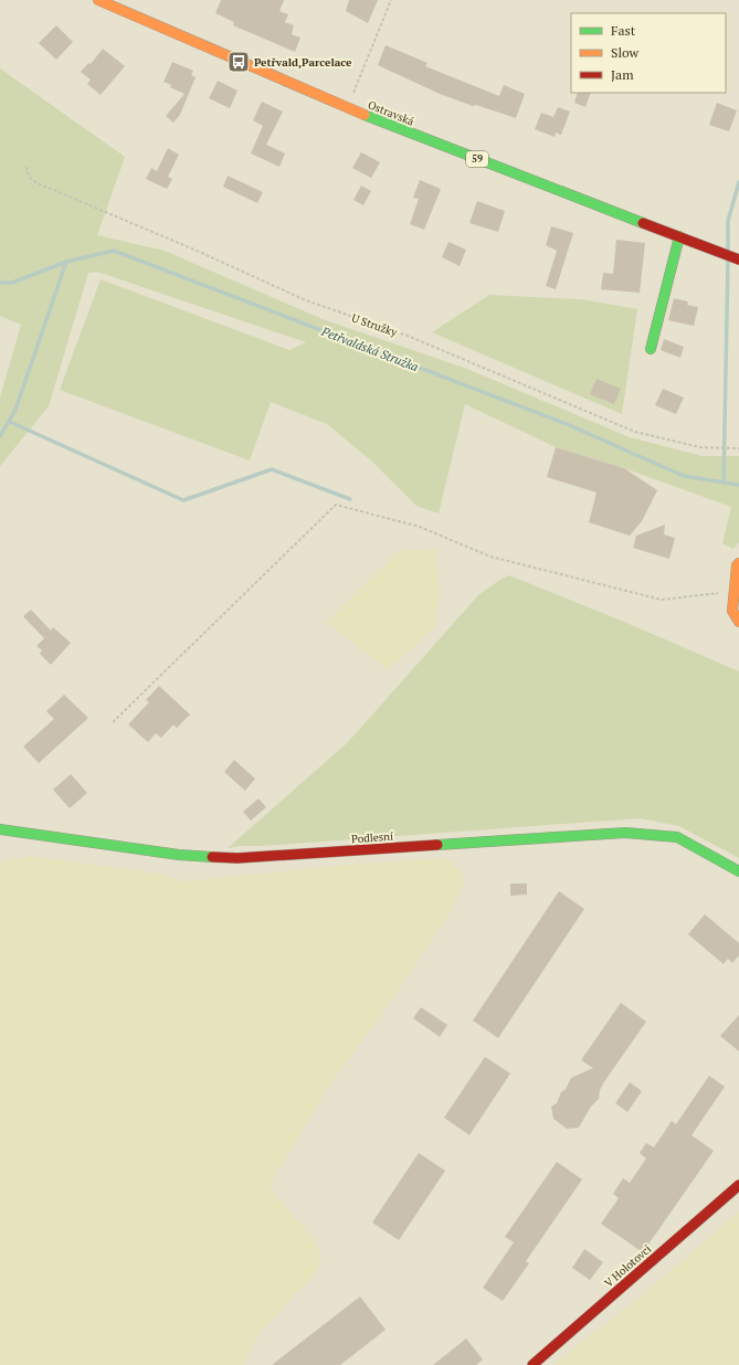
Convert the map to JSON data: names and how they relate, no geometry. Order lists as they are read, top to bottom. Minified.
{"streets":{"street":["Ostravská","59","Podlesní","V Holotovci"],"path":["U Stružky"]},"water":["Petřvaldská Stružka"],"places":{"bus stop":["Petřvald,Parcelace"]},"legend":["Fast","Slow","Jam"]}
